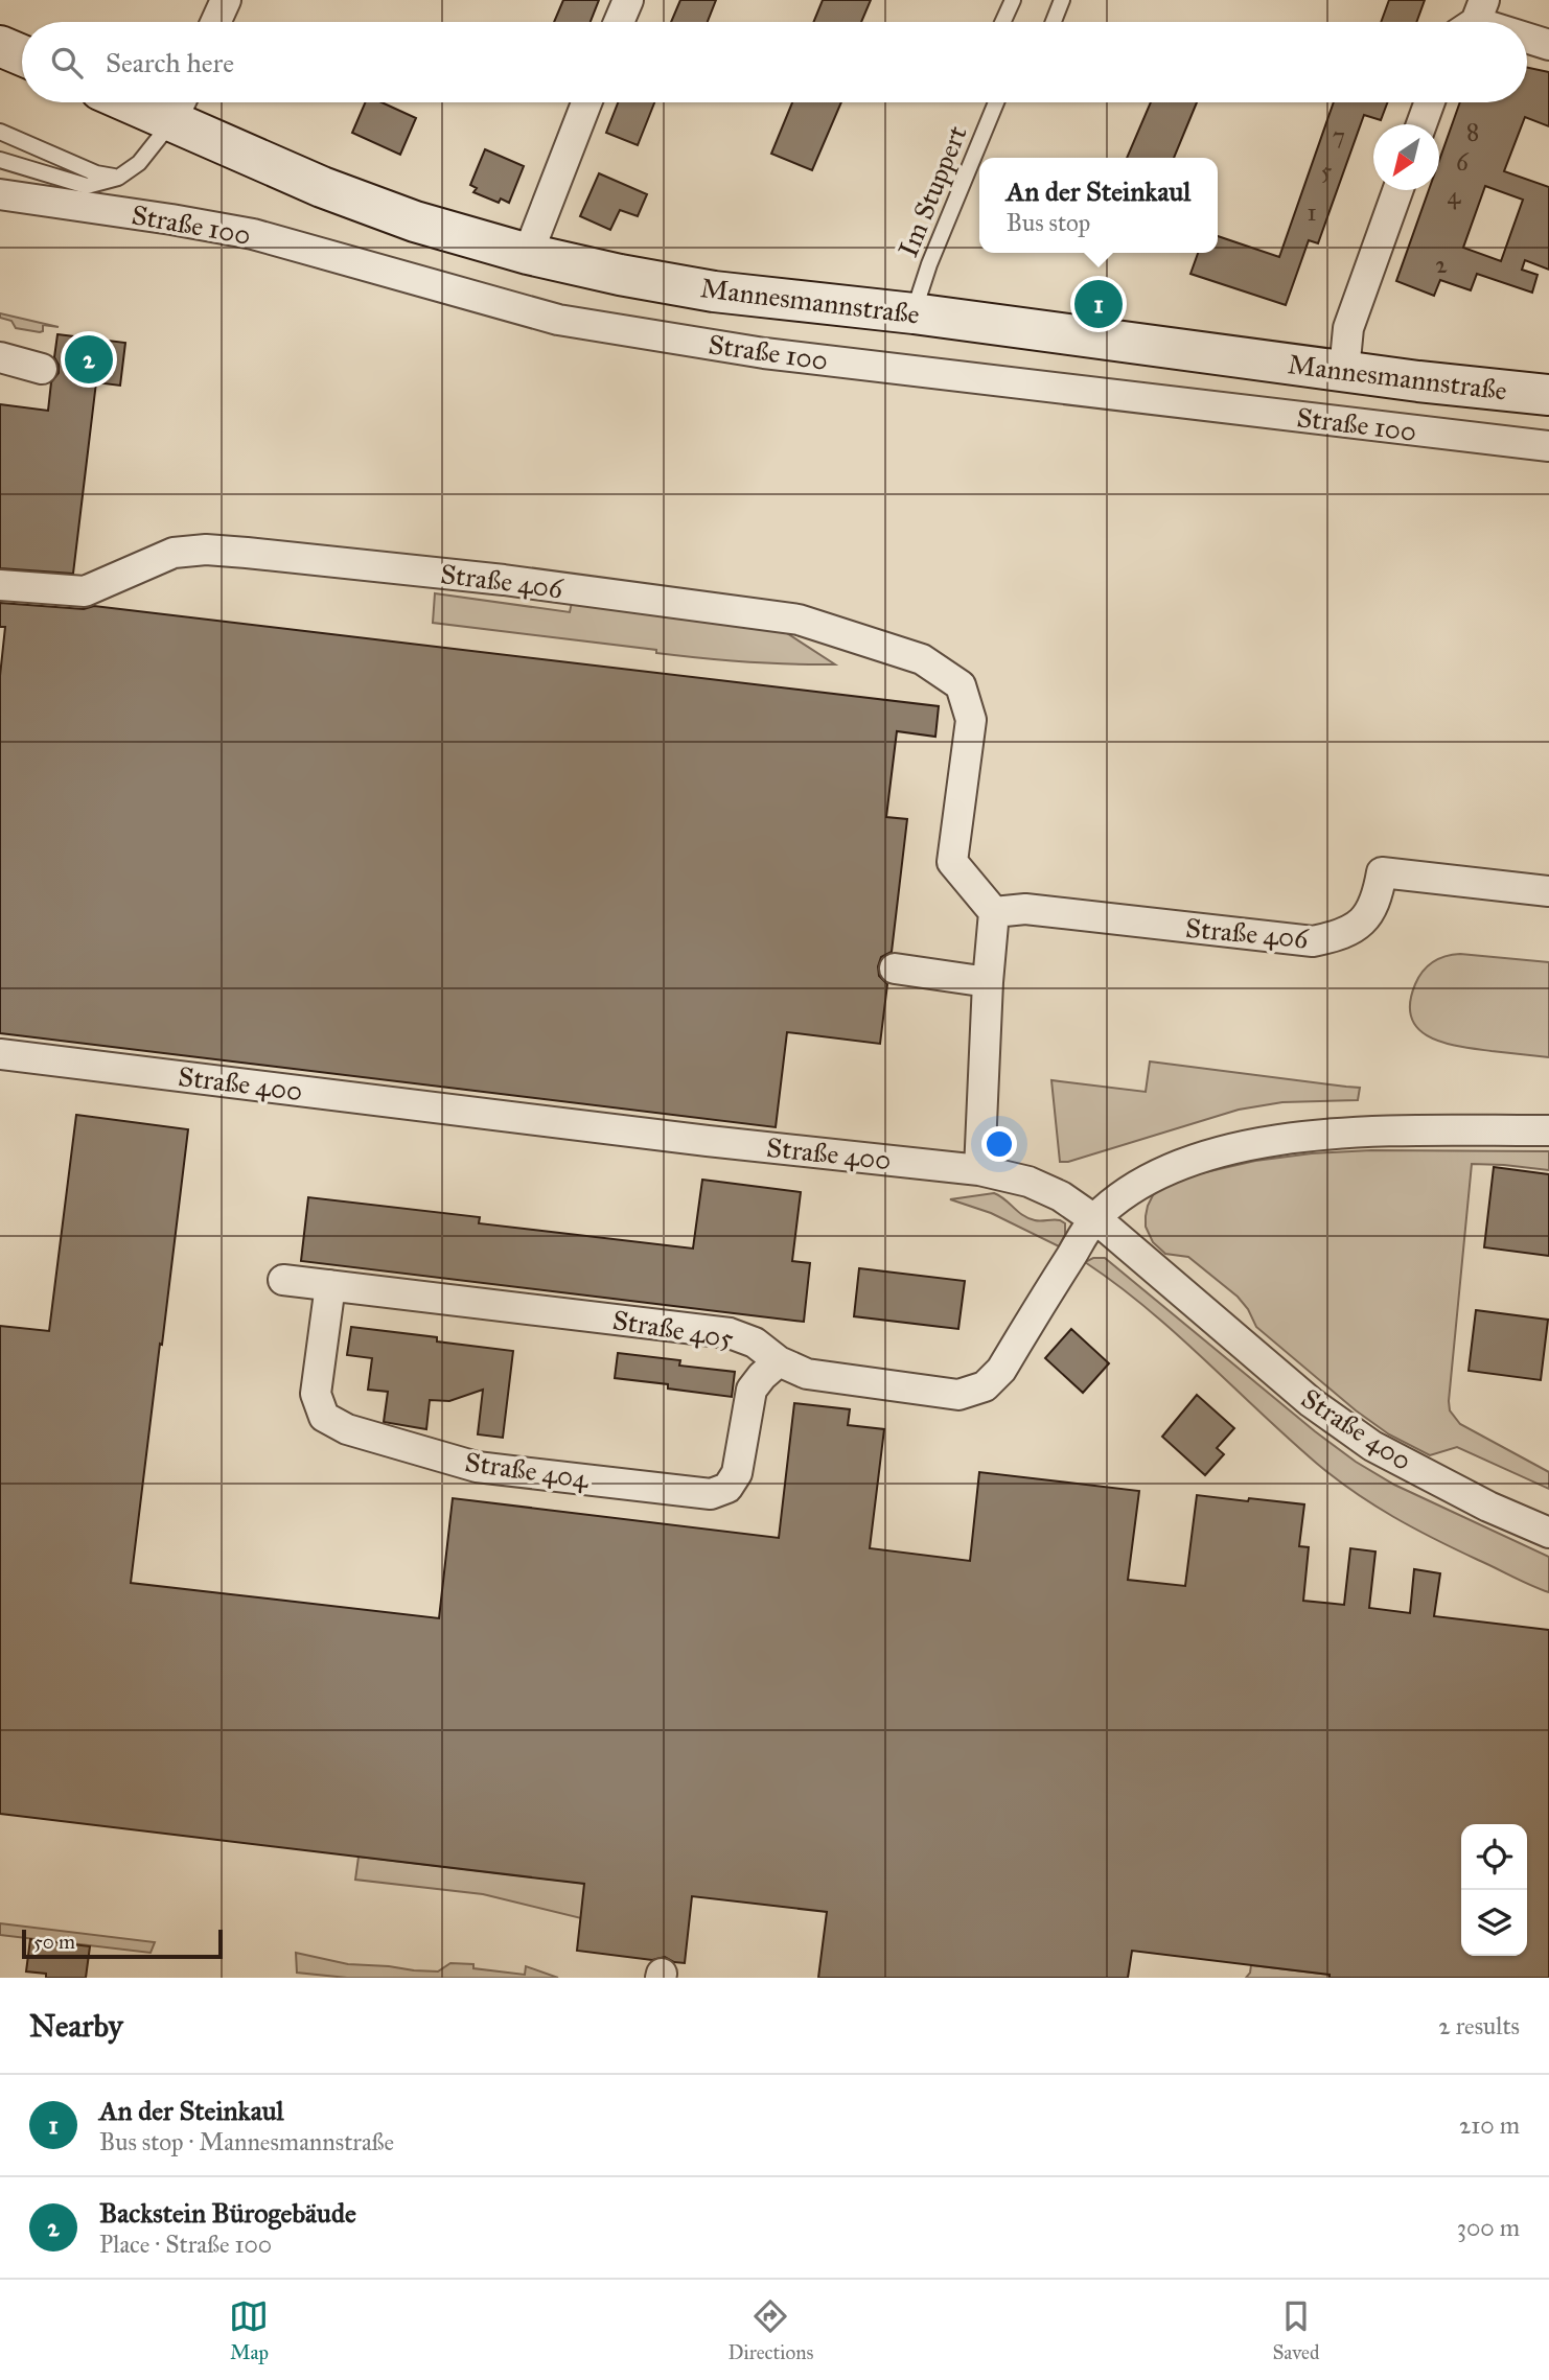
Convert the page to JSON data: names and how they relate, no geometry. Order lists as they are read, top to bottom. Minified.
{"streets":{"main road":["Mannesmannstraße"],"street":["Straße 100","Straße 406","Straße 400","Straße 405","Straße 404"],"lane":["Im Stuppert"]},"crossings":[["Im Stuppert","Mannesmannstraße"],["Straße 400","Straße 405"],["Straße 405","Straße 404"]],"house_numbers":["8","7","6","5","4","1","2"],"scale_bar":"50 m","north":"bottom left","page":{"search":"Search here","popup":["An der Steinkaul","Bus stop"],"pins":["1","2"],"scale":"50 m","heading":["Nearby","2 results"],"list":[{"mark":"1","name":"An der Steinkaul","note":"Bus stop · Mannesmannstraße","value":"210 m"},{"mark":"2","name":"Backstein Bürogebäude","note":"Place · Straße 100","value":"300 m"}],"nav":["Map","Directions","Saved"]}}
